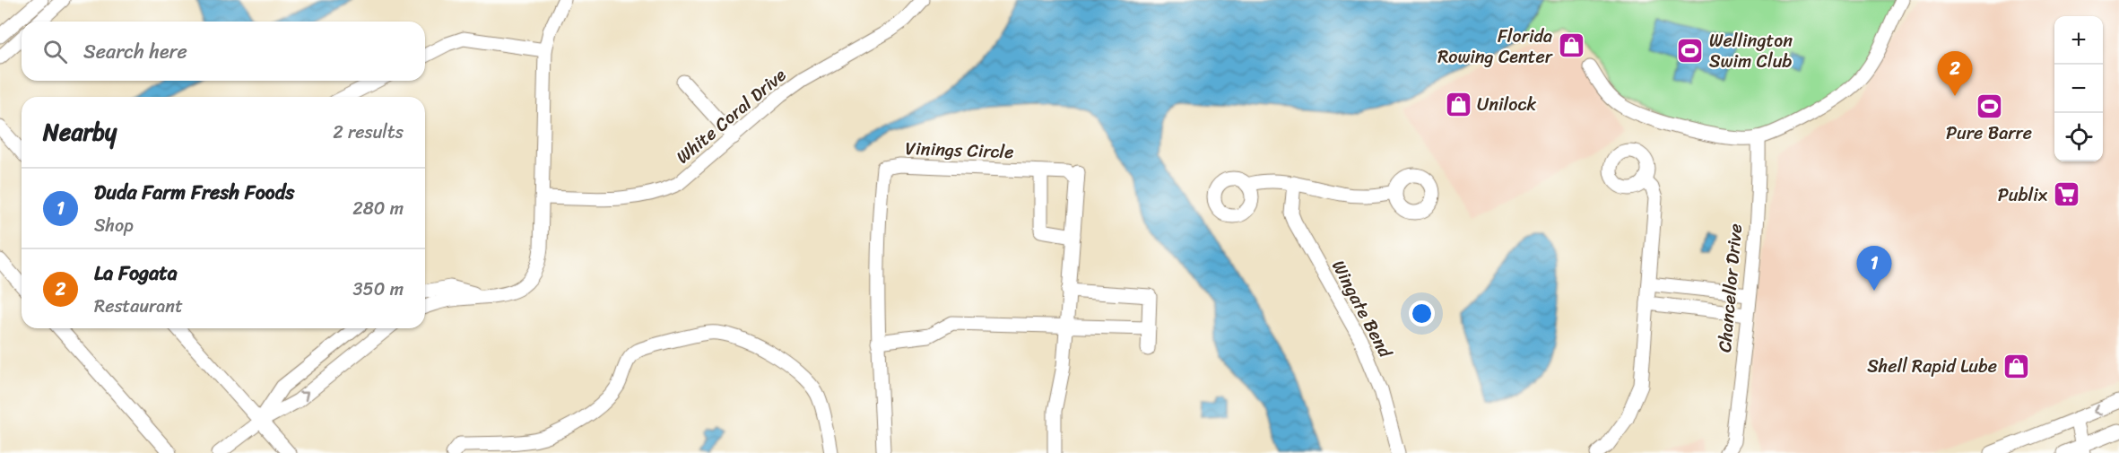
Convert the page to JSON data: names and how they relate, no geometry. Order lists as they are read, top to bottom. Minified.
{"streets":{"street":["White Coral Drive","Vinings Circle","Chancellor Drive","Wingate Bend"]},"places":{"shop":["Florida Rowing Center","Unilock","Shell Rapid Lube"],"sports":["Wellington Swim Club","Pure Barre"],"supermarket":["Publix"]},"page":{"map_buttons":["+","−"],"search":"Search here","pins":["2","1"],"heading":["Nearby","2 results"],"list":[{"mark":"1","name":"Duda Farm Fresh Foods","note":"Shop","value":"280 m"},{"mark":"2","name":"La Fogata","note":"Restaurant","value":"350 m"}]}}
